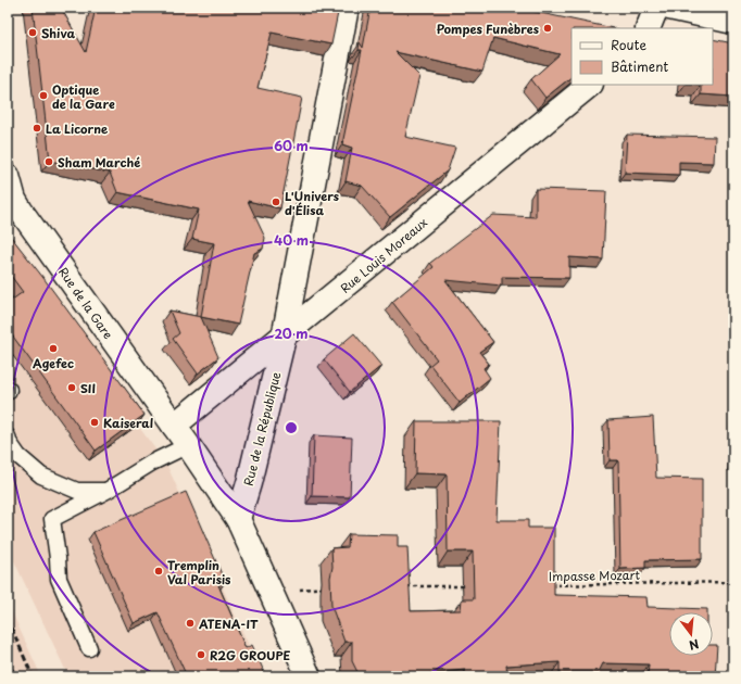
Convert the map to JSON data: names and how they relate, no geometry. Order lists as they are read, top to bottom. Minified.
{"streets":{"street":["Rue Louis Moreaux","Rue de la Gare","Rue de la République"],"path":["Impasse Mozart"]},"crossings":[["Rue Louis Moreaux","Rue de la Gare"],["Rue Louis Moreaux","Rue de la République"]],"places":["Pompes Funèbres","Shiva","Optique de la Gare","La Licorne","Sham Marché","L'Univers d'Élisa","Agefec","SII","Kaiseral","Tremplin Val Parisis","ATENA-IT","R2G GROUPE"],"legend":["Route","Bâtiment"],"north":"bottom","rings":["60 m","40 m","20 m"]}
